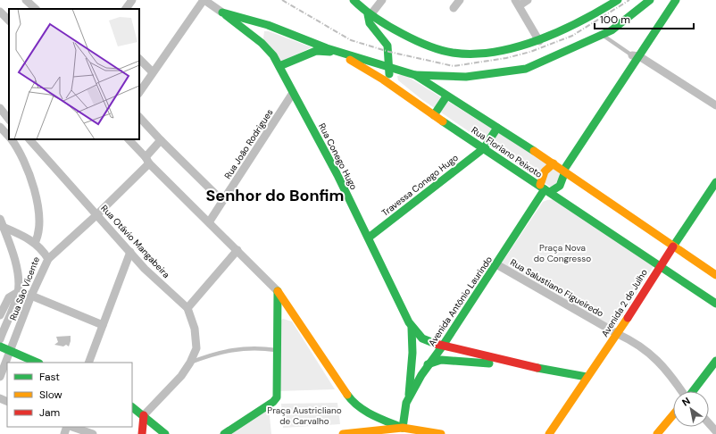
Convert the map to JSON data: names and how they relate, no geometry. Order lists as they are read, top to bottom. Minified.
{"streets":{"street":["Rua João Rodrigues","Rua Floriano Peixoto","Rua Conego Hugo","Travessa Conego Hugo","Rua Otávio Mangabeira","Rua Salustiano Figueiredo","Rua São Vicente","Avenida Antônio Laurindo","Avenida 2 de Julho"]},"crossings":[["Rua João Rodrigues","Rua Conego Hugo"],["Rua Floriano Peixoto","Rua Conego Hugo"],["Rua Floriano Peixoto","Travessa Conego Hugo"],["Rua Floriano Peixoto","Avenida Antônio Laurindo"],["Rua Floriano Peixoto","Avenida 2 de Julho"],["Rua Conego Hugo","Travessa Conego Hugo"],["Rua Salustiano Figueiredo","Avenida Antônio Laurindo"],["Rua Salustiano Figueiredo","Avenida 2 de Julho"]],"districts":["Senhor do Bonfim"],"parks":["Praça Nova do Congresso","Praça Austricliano de Carvalho"],"legend":["Fast","Slow","Jam"],"scale_bar":"100 m","north":"top left"}
